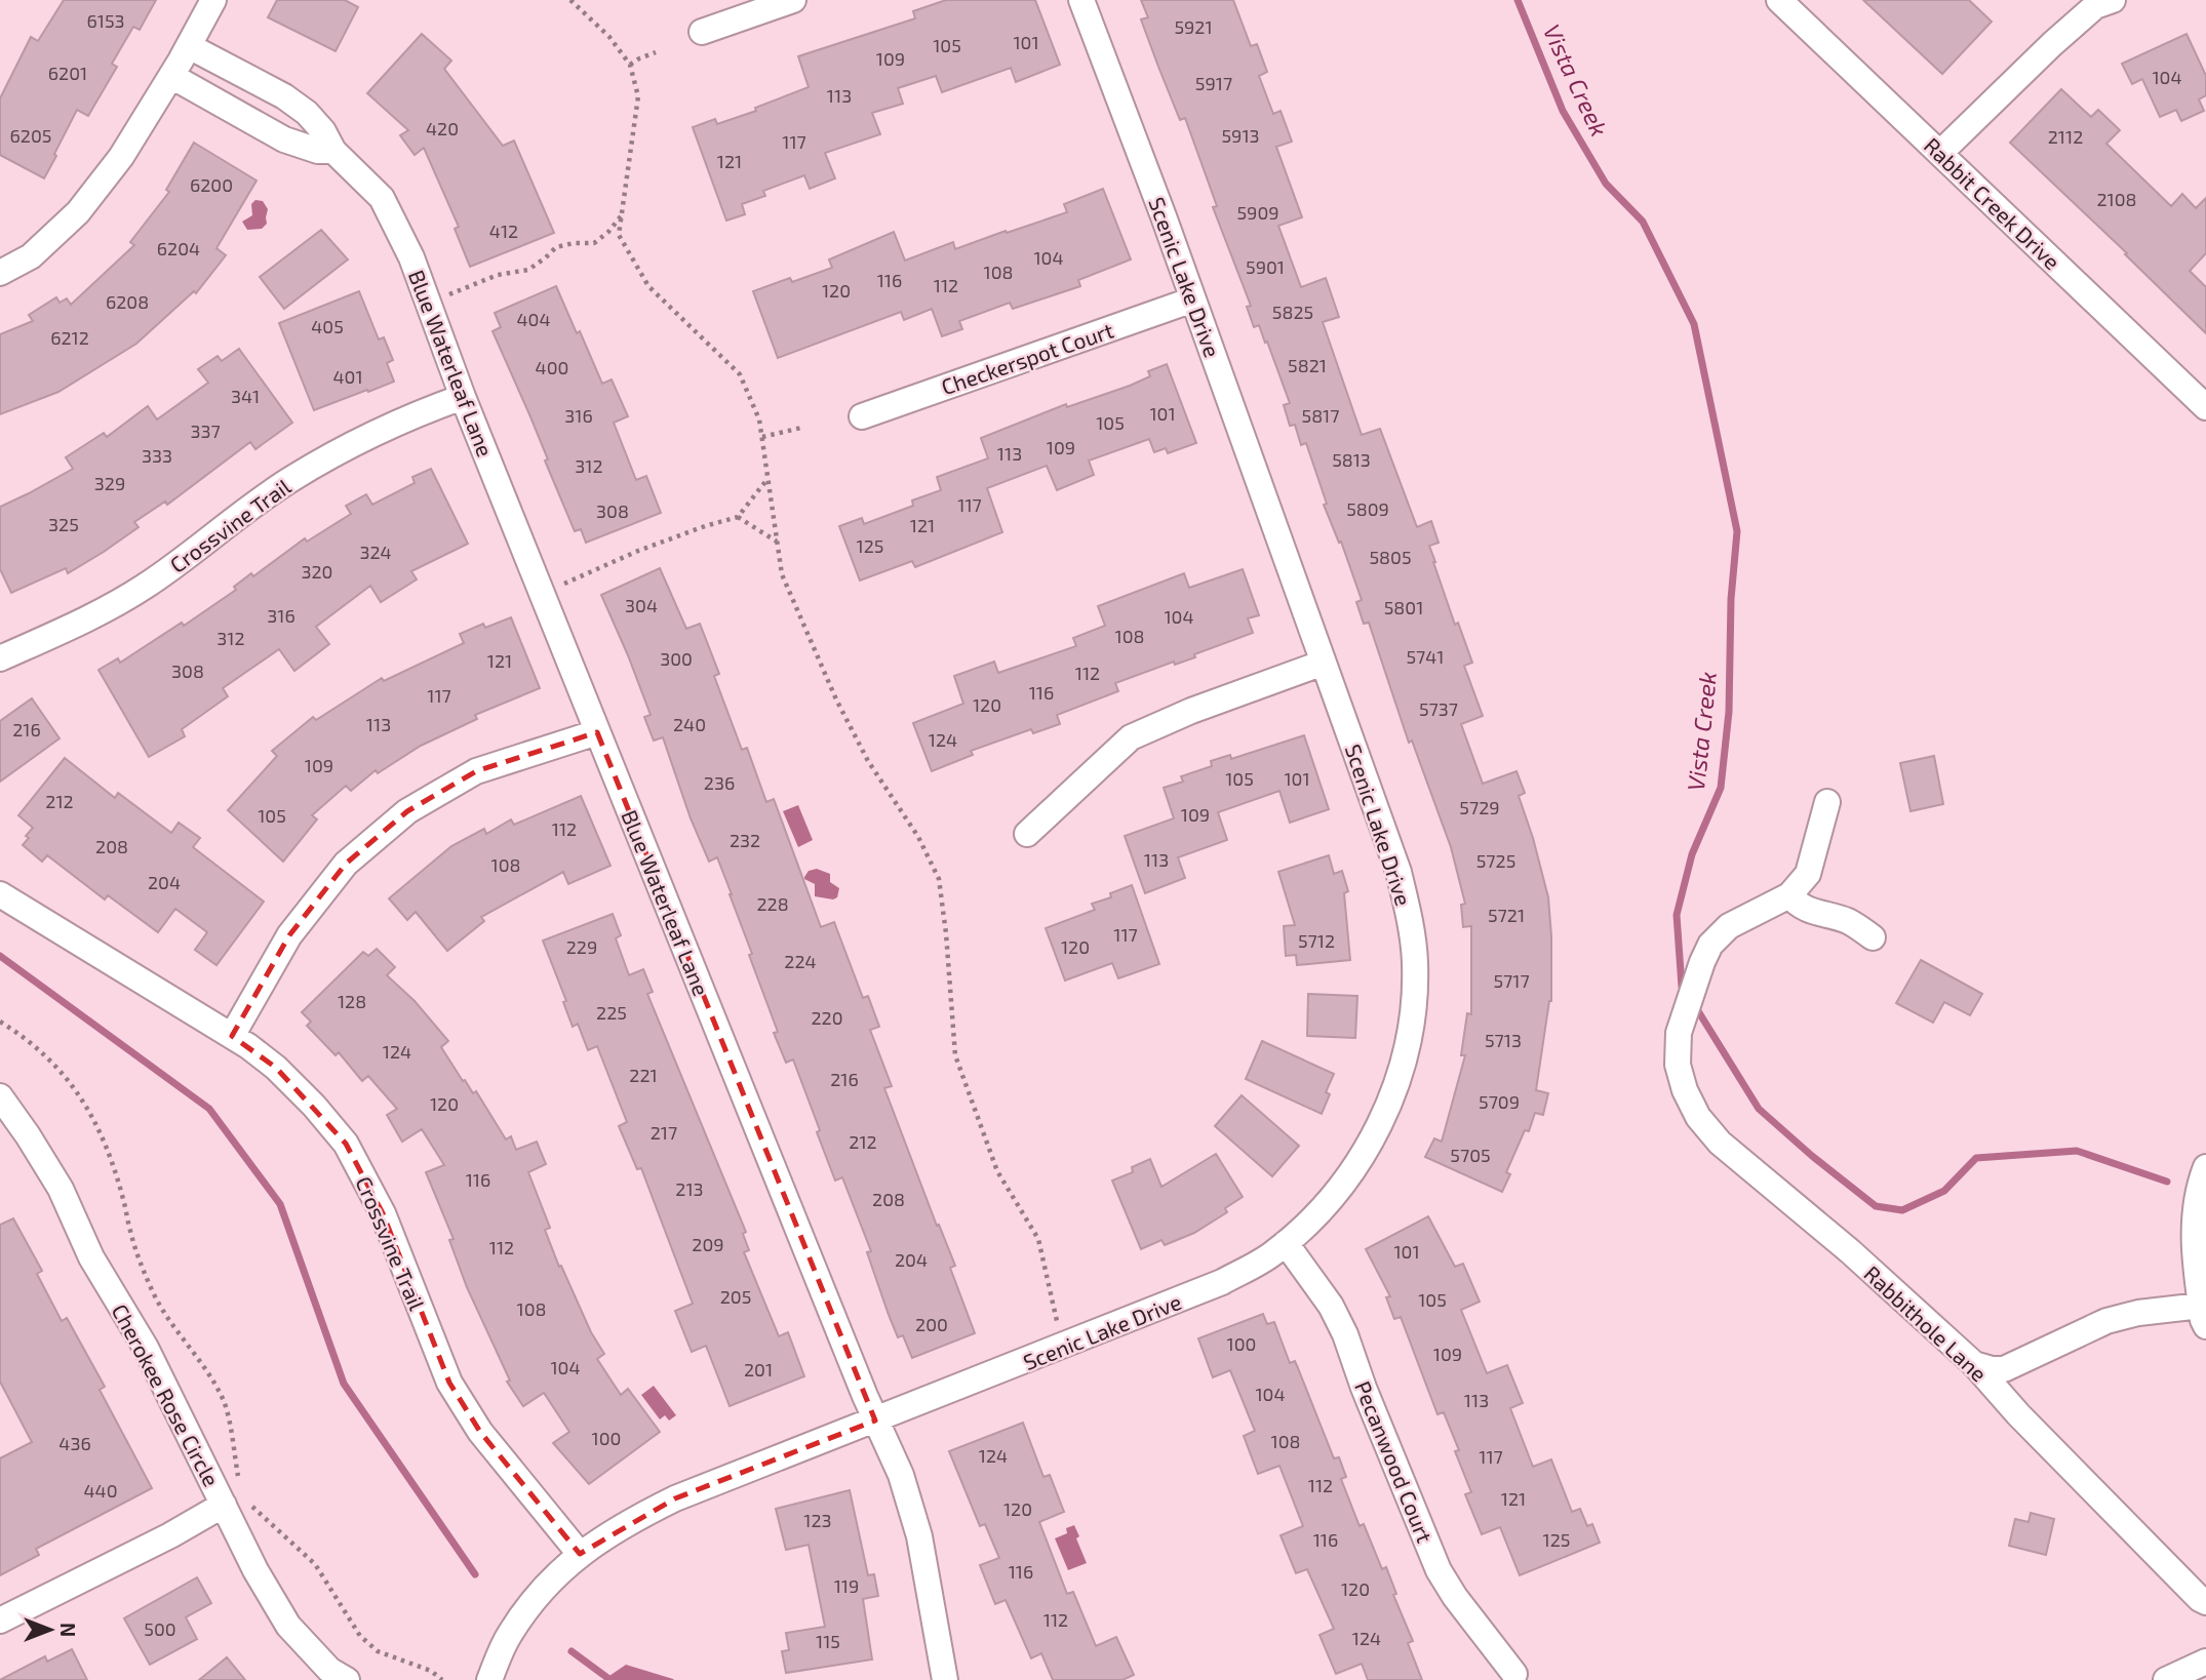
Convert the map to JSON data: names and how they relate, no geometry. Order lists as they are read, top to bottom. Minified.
{"streets":{"street":["Rabbit Creek Drive","Scenic Lake Drive","Checkerspot Court","Blue Waterleaf Lane","Crossvine Trail","Rabbithole Lane","Cherokee Rose Circle","Pecanwood Court"]},"crossings":[["Scenic Lake Drive","Checkerspot Court"],["Scenic Lake Drive","Blue Waterleaf Lane"],["Scenic Lake Drive","Crossvine Trail"],["Scenic Lake Drive","Pecanwood Court"],["Blue Waterleaf Lane","Crossvine Trail"]],"water":["Vista Creek"],"house_numbers":["6153","5921","101","105","109","6201","104","5917","113","420","6205","5913","2112","117","121","6200","2108","5909","412","6204","104","5901","108","116","112","120","6208","5825","404","405","6212","5821","400","401","341","101","316","5817","105","337","109","113","333","5813","312","329","117","5809","308","325","121","125","324","5805","320","304","5801","316","104","108","312","5741","300","121","308","112","116","117","120","5737","113","240","216","124","109","105","101","236","212","5729","109","105","112","232","208","113","5725","108","204","228","5721","117","5712","229","120","224","5717","128","225","220","5713","124","221","216","5709","120","217","212","5705","116","213","208","209","112","101","204","205","105","108","200","100","109","104","201","104","113","100","108","436","124","117","112","440","121","120","123","116","125","116","119","120","112","500","124","115"],"north":"right"}
